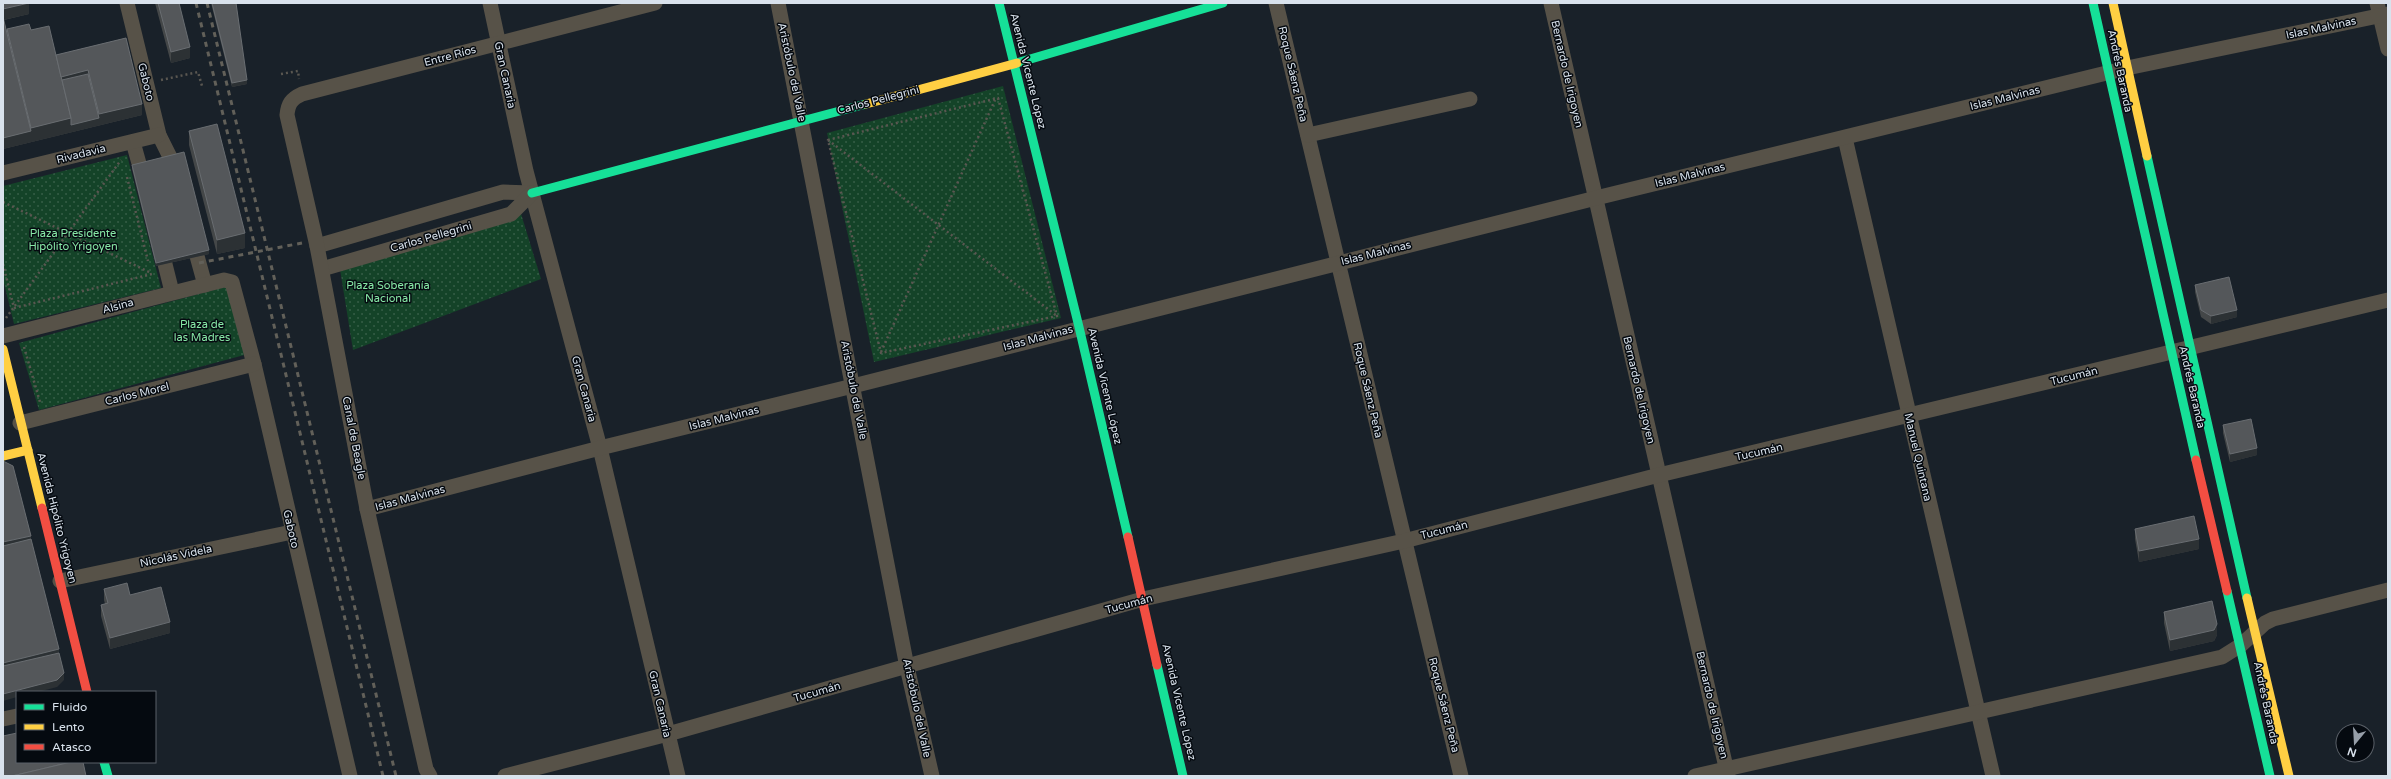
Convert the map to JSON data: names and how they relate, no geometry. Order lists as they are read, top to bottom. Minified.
{"streets":{"main road":["Avenida Vicente López","Andrés Baranda","Carlos Pellegrini","Avenida Hipólito Yrigoyen"],"street":["Islas Malvinas","Entre Ríos","Aristóbulo del Valle","Roque Sáenz Peña","Bernardo de Irigoyen","Gran Canaria","Gaboto","Rivadavia","Alsina","Tucumán","Carlos Morel","Canal de Beagle","Manuel Quintana","Nicolás Videla"]},"crossings":[["Islas Malvinas","Avenida Vicente López"],["Islas Malvinas","Andrés Baranda"],["Islas Malvinas","Aristóbulo del Valle"],["Islas Malvinas","Roque Sáenz Peña"],["Islas Malvinas","Bernardo de Irigoyen"],["Islas Malvinas","Gran Canaria"],["Islas Malvinas","Canal de Beagle"],["Islas Malvinas","Manuel Quintana"],["Entre Ríos","Gran Canaria"],["Entre Ríos","Canal de Beagle"],["Avenida Vicente López","Carlos Pellegrini"],["Avenida Vicente López","Tucumán"],["Andrés Baranda","Tucumán"],["Aristóbulo del Valle","Carlos Pellegrini"],["Aristóbulo del Valle","Tucumán"],["Roque Sáenz Peña","Tucumán"],["Bernardo de Irigoyen","Tucumán"],["Gran Canaria","Carlos Pellegrini"],["Gran Canaria","Tucumán"],["Gaboto","Rivadavia"],["Gaboto","Alsina"],["Gaboto","Carlos Morel"],["Gaboto","Nicolás Videla"],["Carlos Pellegrini","Canal de Beagle"],["Tucumán","Manuel Quintana"],["Carlos Morel","Avenida Hipólito Yrigoyen"],["Avenida Hipólito Yrigoyen","Nicolás Videla"]],"parks":["Plaza Presidente Hipólito Yrigoyen","Plaza Soberanía Nacional","Plaza de las Madres"],"legend":["Fluido","Lento","Atasco"],"north":"bottom"}
